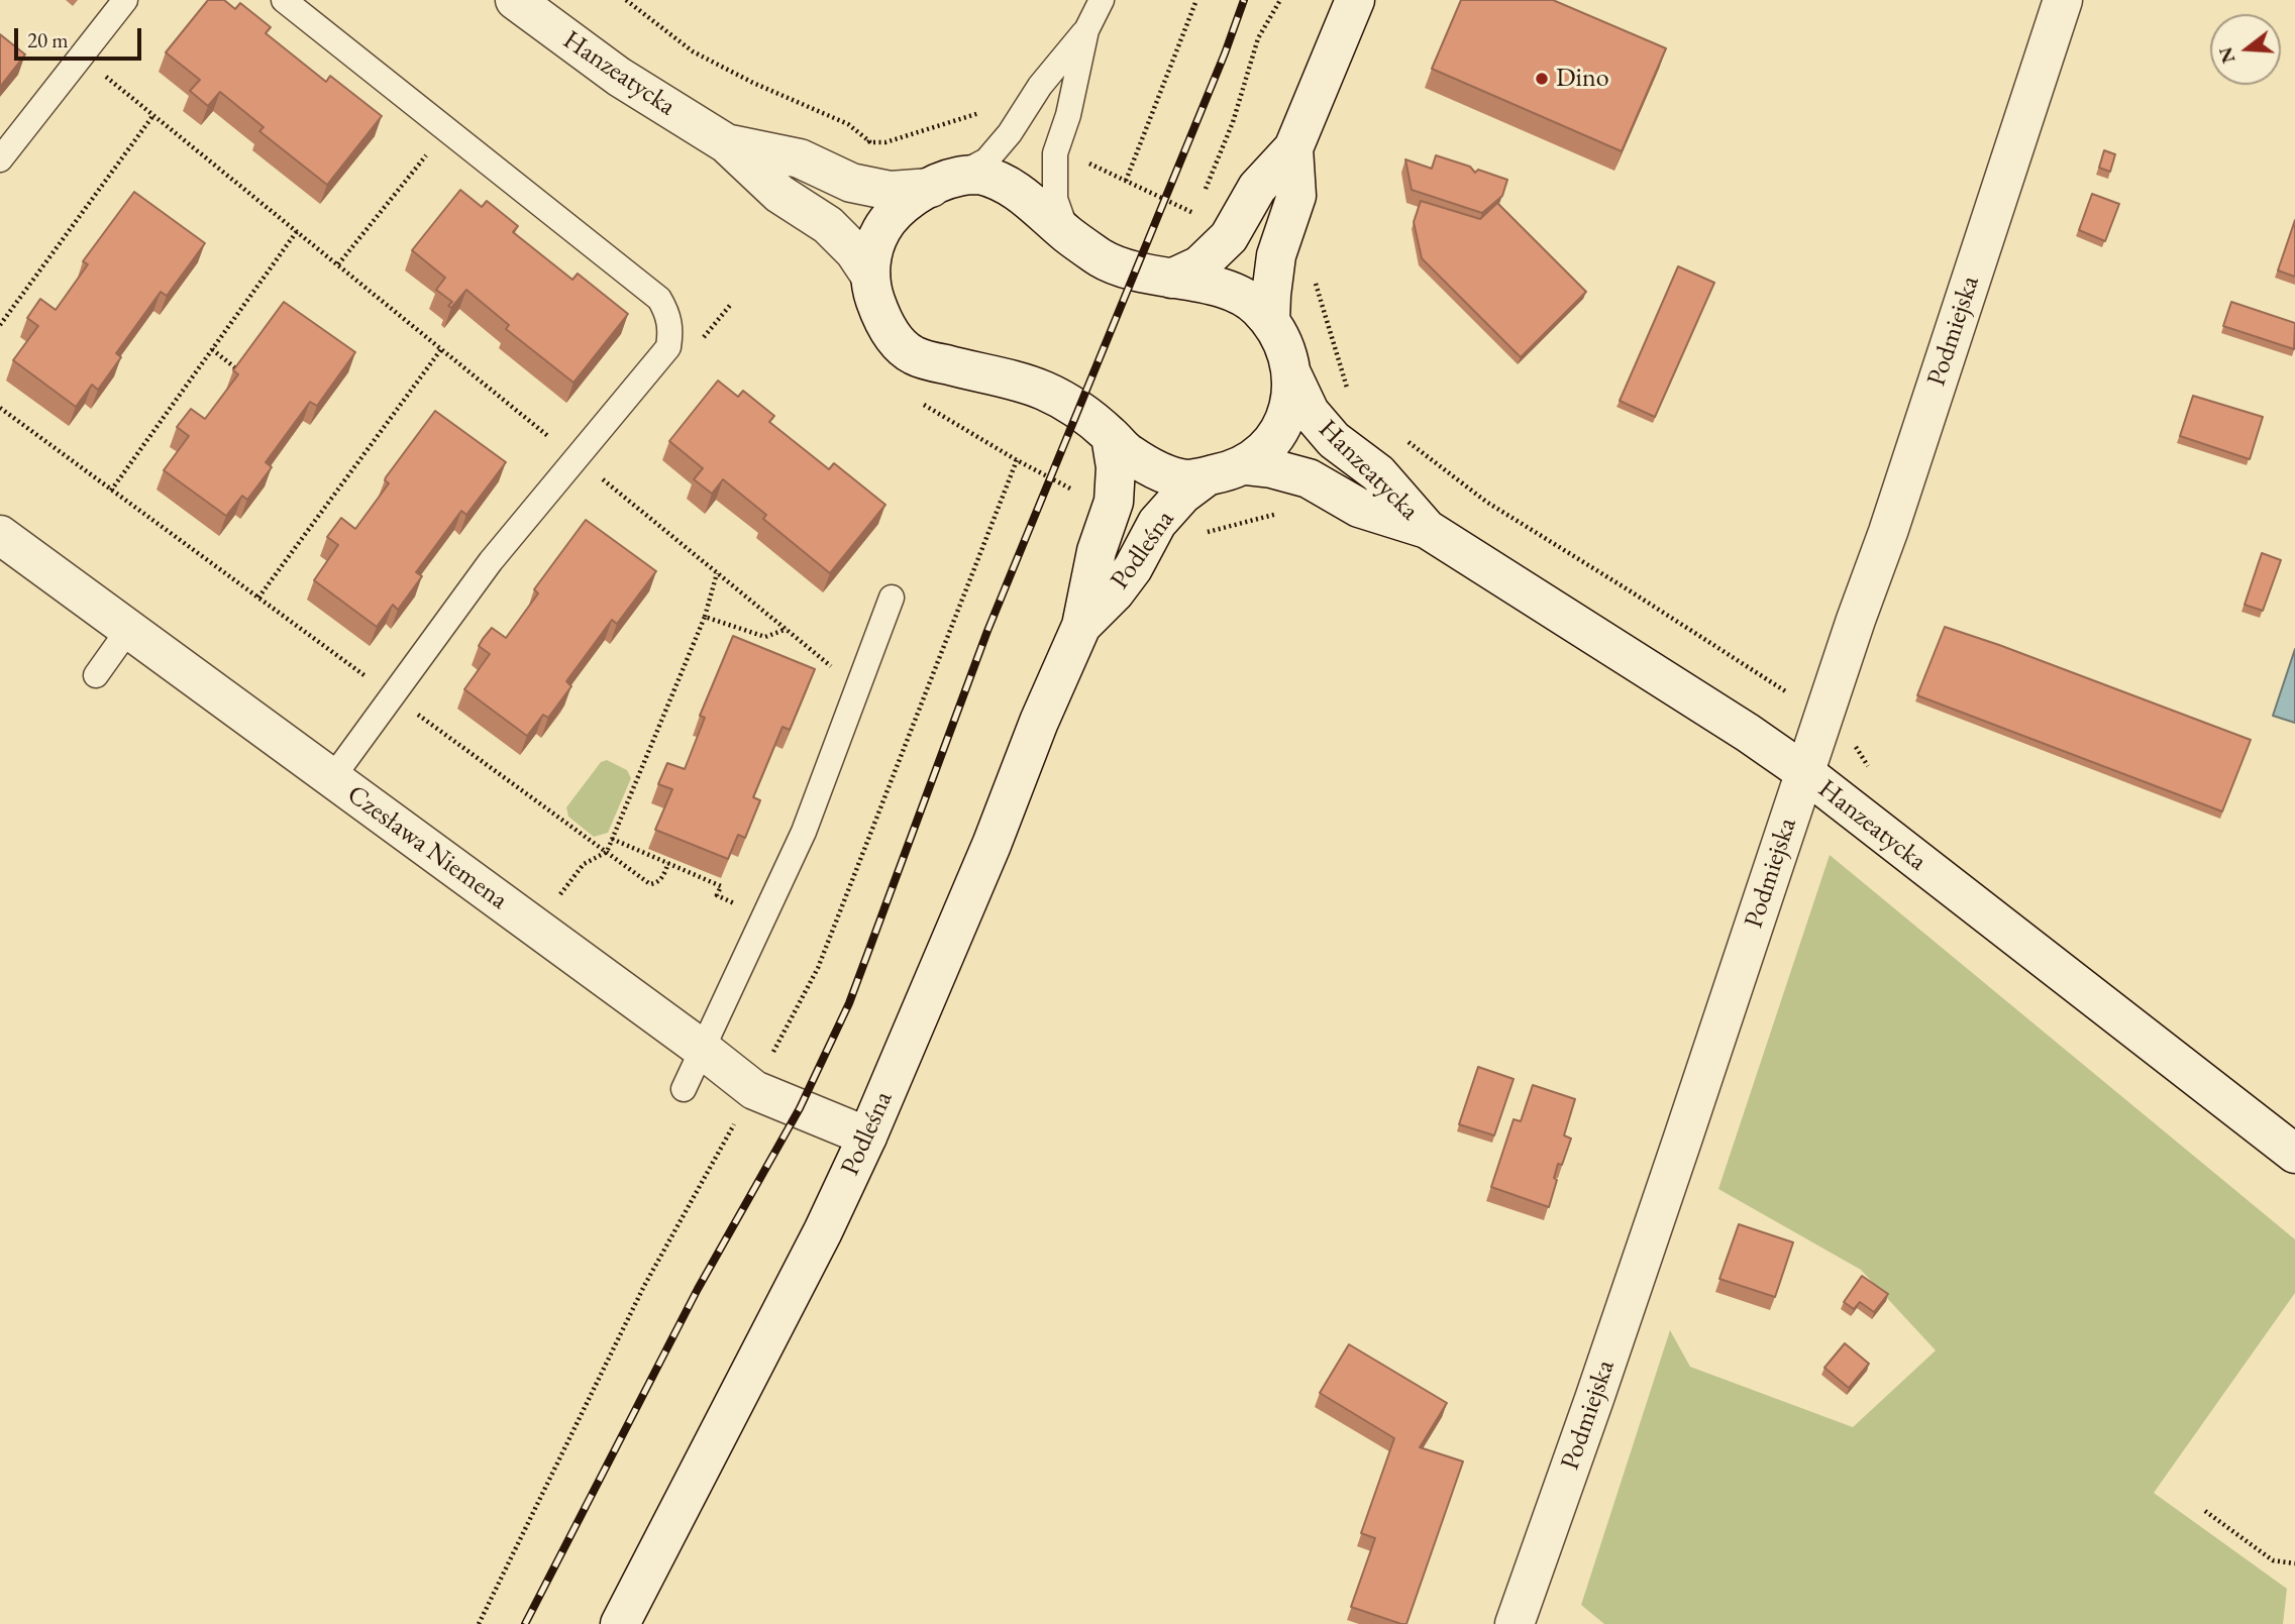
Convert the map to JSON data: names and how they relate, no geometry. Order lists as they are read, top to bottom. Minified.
{"streets":{"street":["Hanzeatycka","Podmiejska","Podleśna","Czesława Niemena"]},"crossings":[["Hanzeatycka","Podmiejska"],["Podleśna","Czesława Niemena"]],"places":["Dino"],"scale_bar":"20 m","north":"left"}
